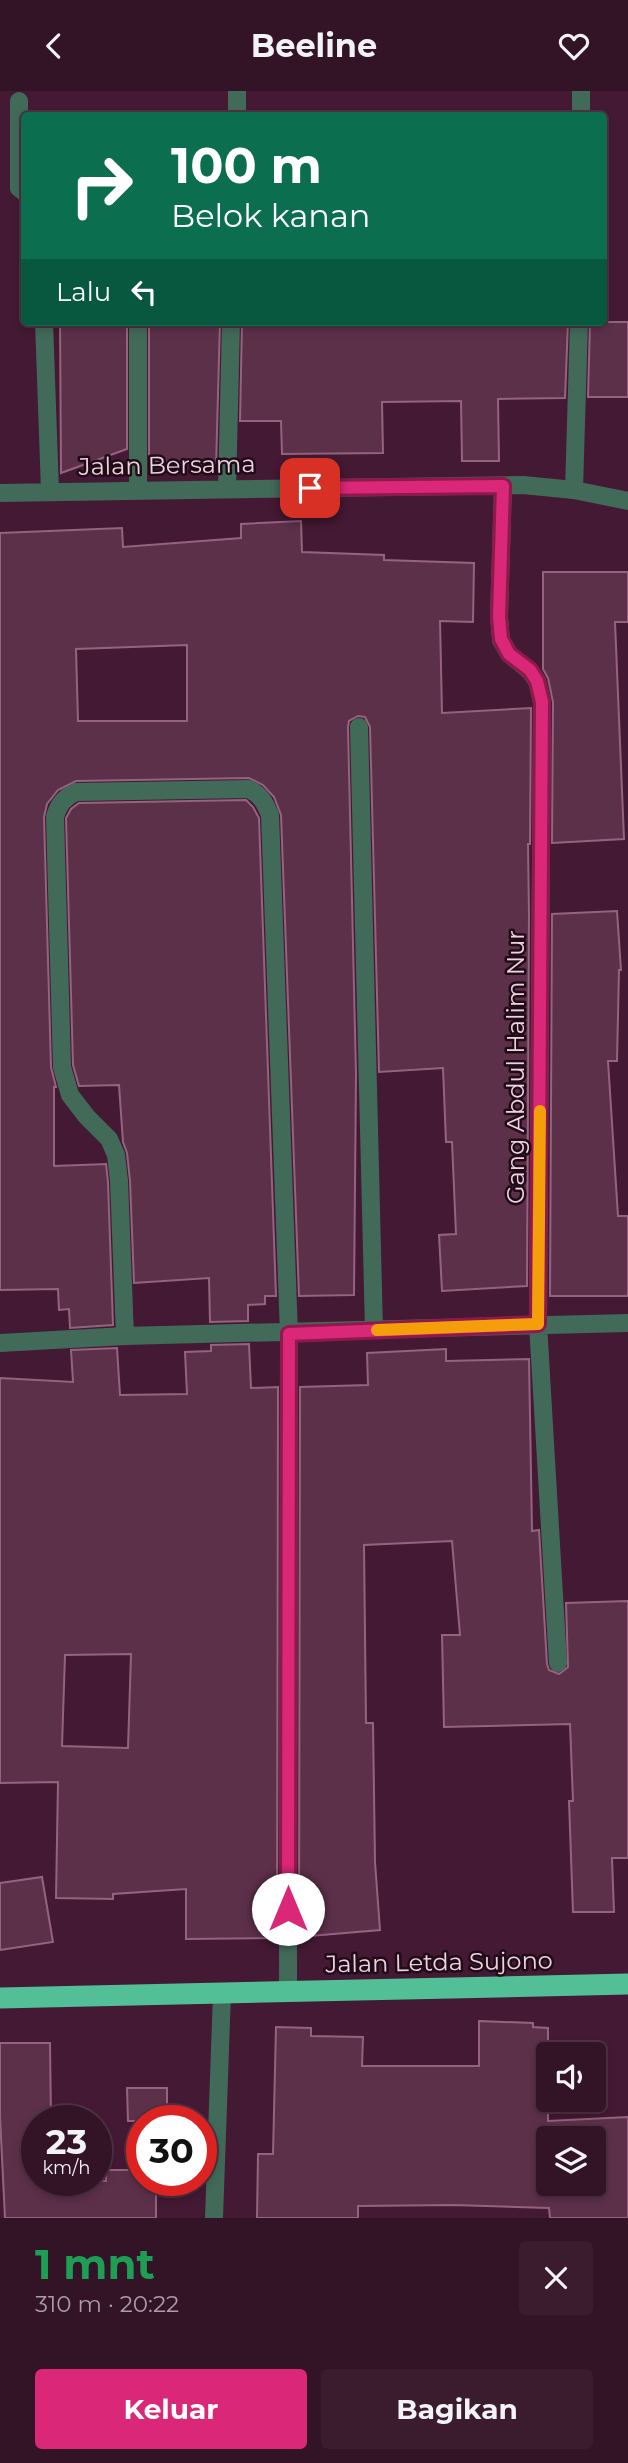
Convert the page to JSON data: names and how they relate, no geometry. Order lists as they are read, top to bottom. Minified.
{"streets":{"highway":["Jalan Letda Sujono"],"street":["Jalan Bersama","Gang Abdul Halim Nur"]},"crossings":[["Jalan Bersama","Gang Abdul Halim Nur"]],"page":{"header":"Beeline","turn":["100 m","Belok kanan"],"then":"Lalu","speed":"23 km/h","limit":"30","heading":["1 mnt","310 m · 20:22"],"buttons":["Keluar","Bagikan"]}}
